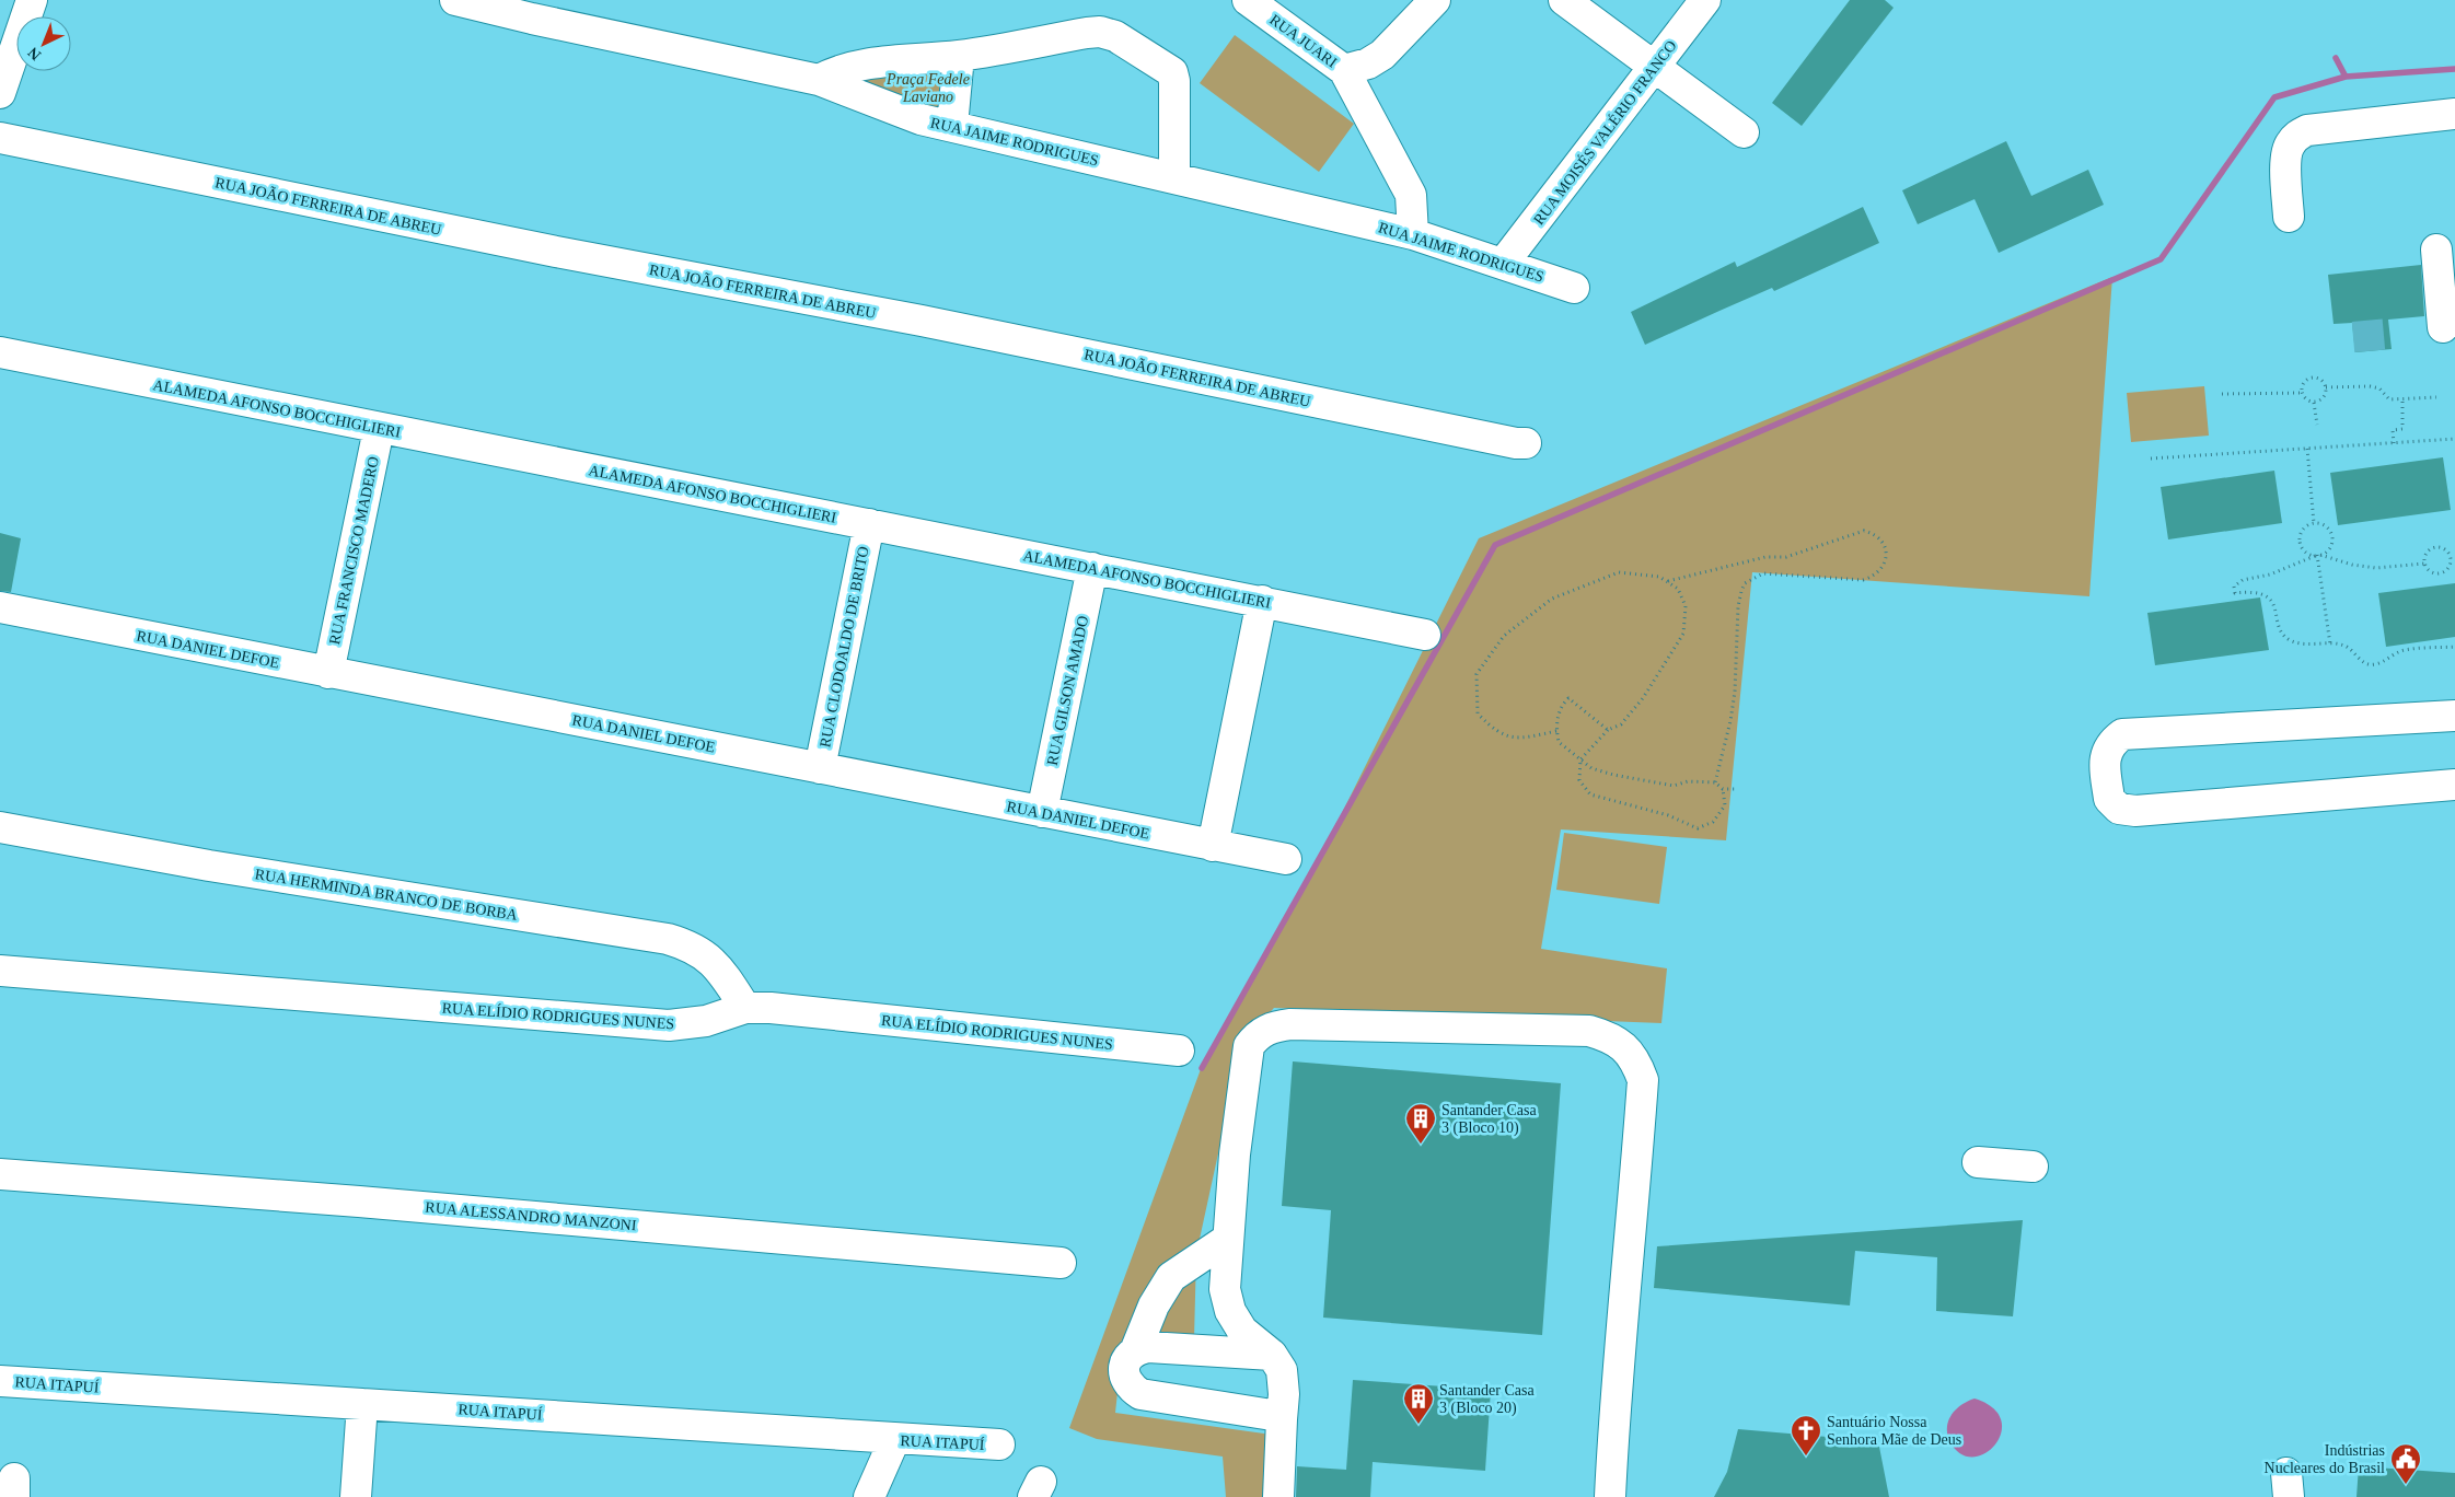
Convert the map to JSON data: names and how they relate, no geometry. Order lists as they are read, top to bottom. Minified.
{"streets":{"street":["RUA JUARI","RUA MOISÉS VALÉRIO FRANCO","RUA JAIME RODRIGUES","RUA JOÃO FERREIRA DE ABREU","ALAMEDA AFONSO BOCCHIGLIERI","RUA FRANCISCO MADERO","RUA CLODOALDO DE BRITO","RUA DANIEL DEFOE","RUA GILSON AMADO","RUA HERMINDA BRANCO DE BORBA","RUA ELÍDIO RODRIGUES NUNES","RUA ALESSANDRO MANZONI","RUA ITAPUÍ"]},"crossings":[["RUA MOISÉS VALÉRIO FRANCO","RUA JAIME RODRIGUES"],["ALAMEDA AFONSO BOCCHIGLIERI","RUA FRANCISCO MADERO"],["ALAMEDA AFONSO BOCCHIGLIERI","RUA CLODOALDO DE BRITO"],["ALAMEDA AFONSO BOCCHIGLIERI","RUA GILSON AMADO"],["RUA FRANCISCO MADERO","RUA DANIEL DEFOE"],["RUA CLODOALDO DE BRITO","RUA DANIEL DEFOE"],["RUA DANIEL DEFOE","RUA GILSON AMADO"],["RUA HERMINDA BRANCO DE BORBA","RUA ELÍDIO RODRIGUES NUNES"]],"parks":["Praça Fedele Laviano"],"places":{"building":["Santander Casa 3 (Bloco 10)","Santander Casa 3 (Bloco 20)"],"church":["Santuário Nossa Senhora Mãe de Deus"],"public building":["Indústrias Nucleares do Brasil"]},"north":"bottom left"}
